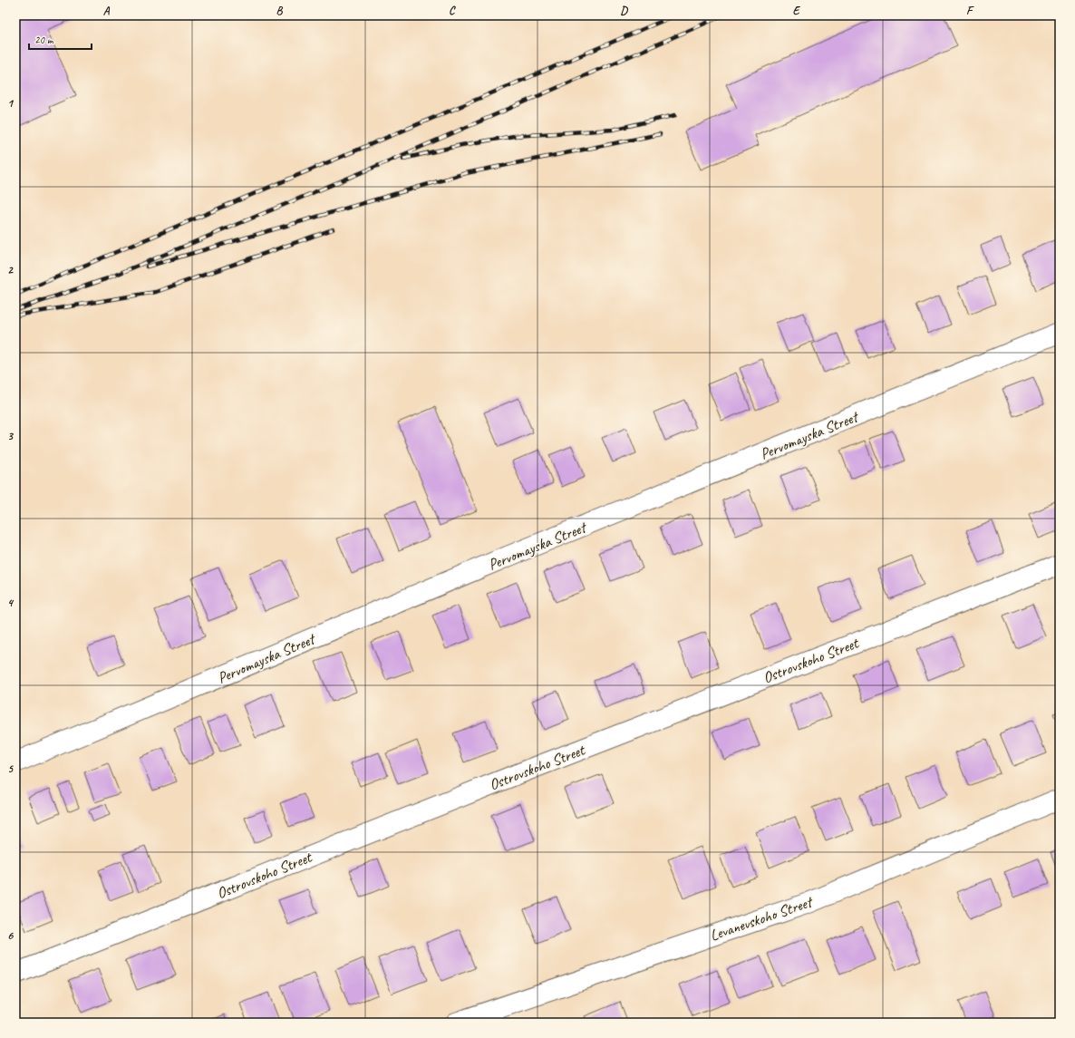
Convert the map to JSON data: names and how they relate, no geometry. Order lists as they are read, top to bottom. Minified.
{"streets":{"street":["Pervomayska Street","Ostrovskoho Street","Levanevskoho Street"]},"scale_bar":"20 m","grid":{"columns":["A","B","C","D","E","F"],"rows":["1","2","3","4","5","6"]}}
